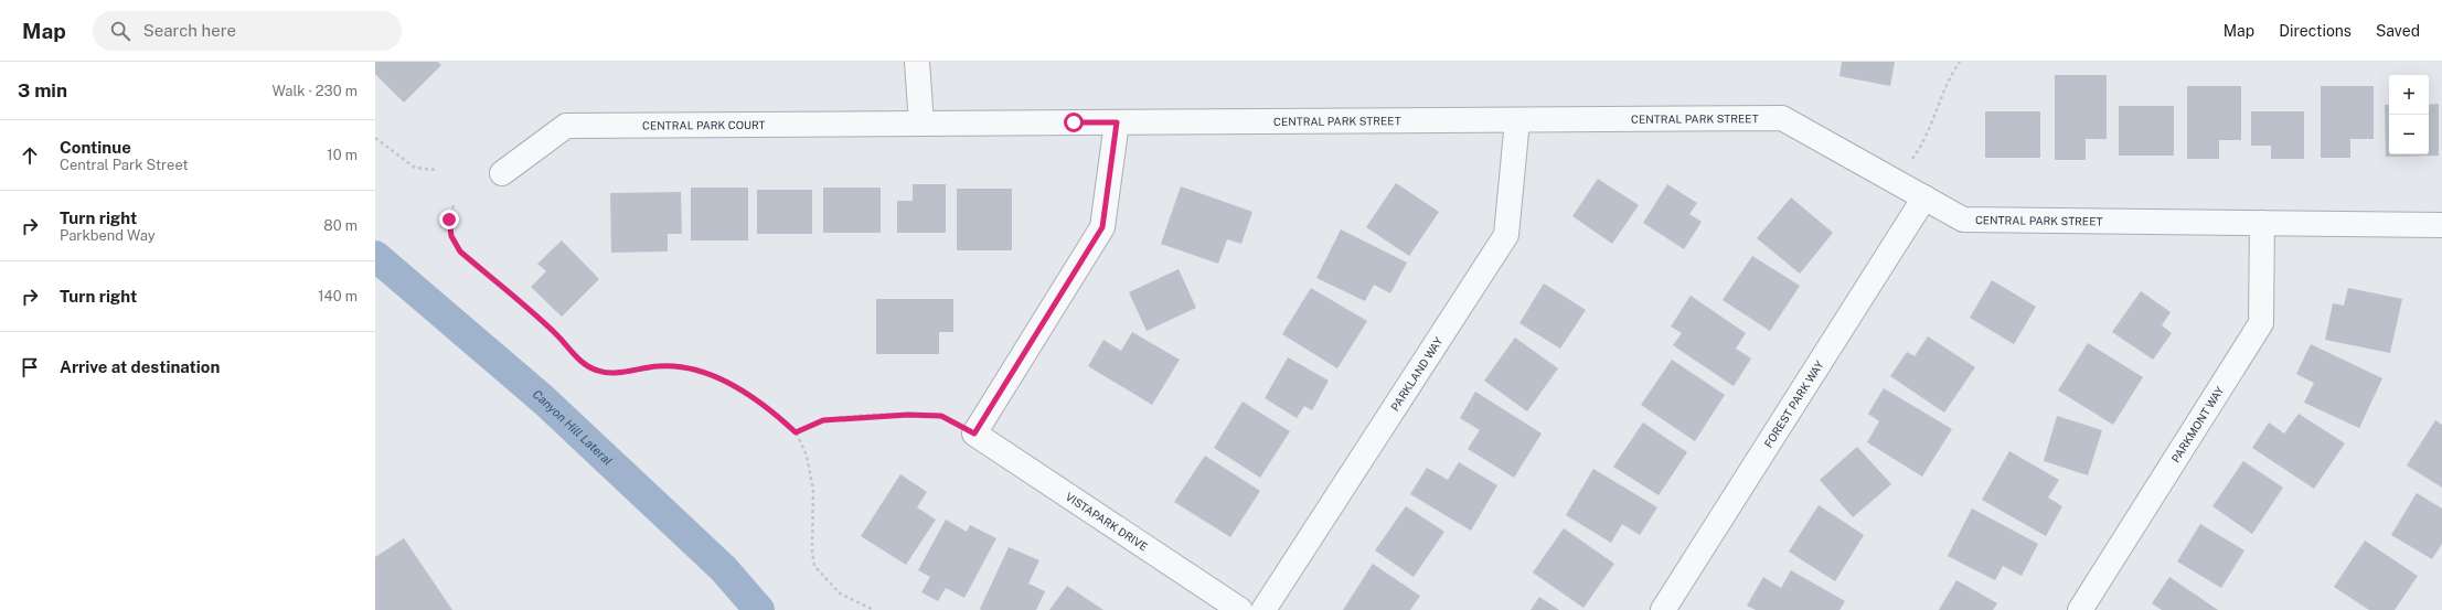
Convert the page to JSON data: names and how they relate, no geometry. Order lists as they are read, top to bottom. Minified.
{"streets":{"street":["CENTRAL PARK STREET","CENTRAL PARK COURT","PARKLAND WAY","FOREST PARK WAY","PARKMONT WAY","VISTAPARK DRIVE"]},"crossings":[["CENTRAL PARK STREET","CENTRAL PARK COURT"],["CENTRAL PARK STREET","PARKLAND WAY"],["CENTRAL PARK STREET","FOREST PARK WAY"],["CENTRAL PARK STREET","PARKMONT WAY"]],"water":["Canyon Hill Lateral"],"page":{"header":"Map","search":"Search here","nav":["Map","Directions","Saved"],"heading":["3 min","Walk · 230 m"],"map_buttons":["+","−"],"list":[["Continue","Central Park Street","10 m"],["Turn right","Parkbend Way","80 m"],["Turn right","140 m"],"Arrive at destination"]}}
